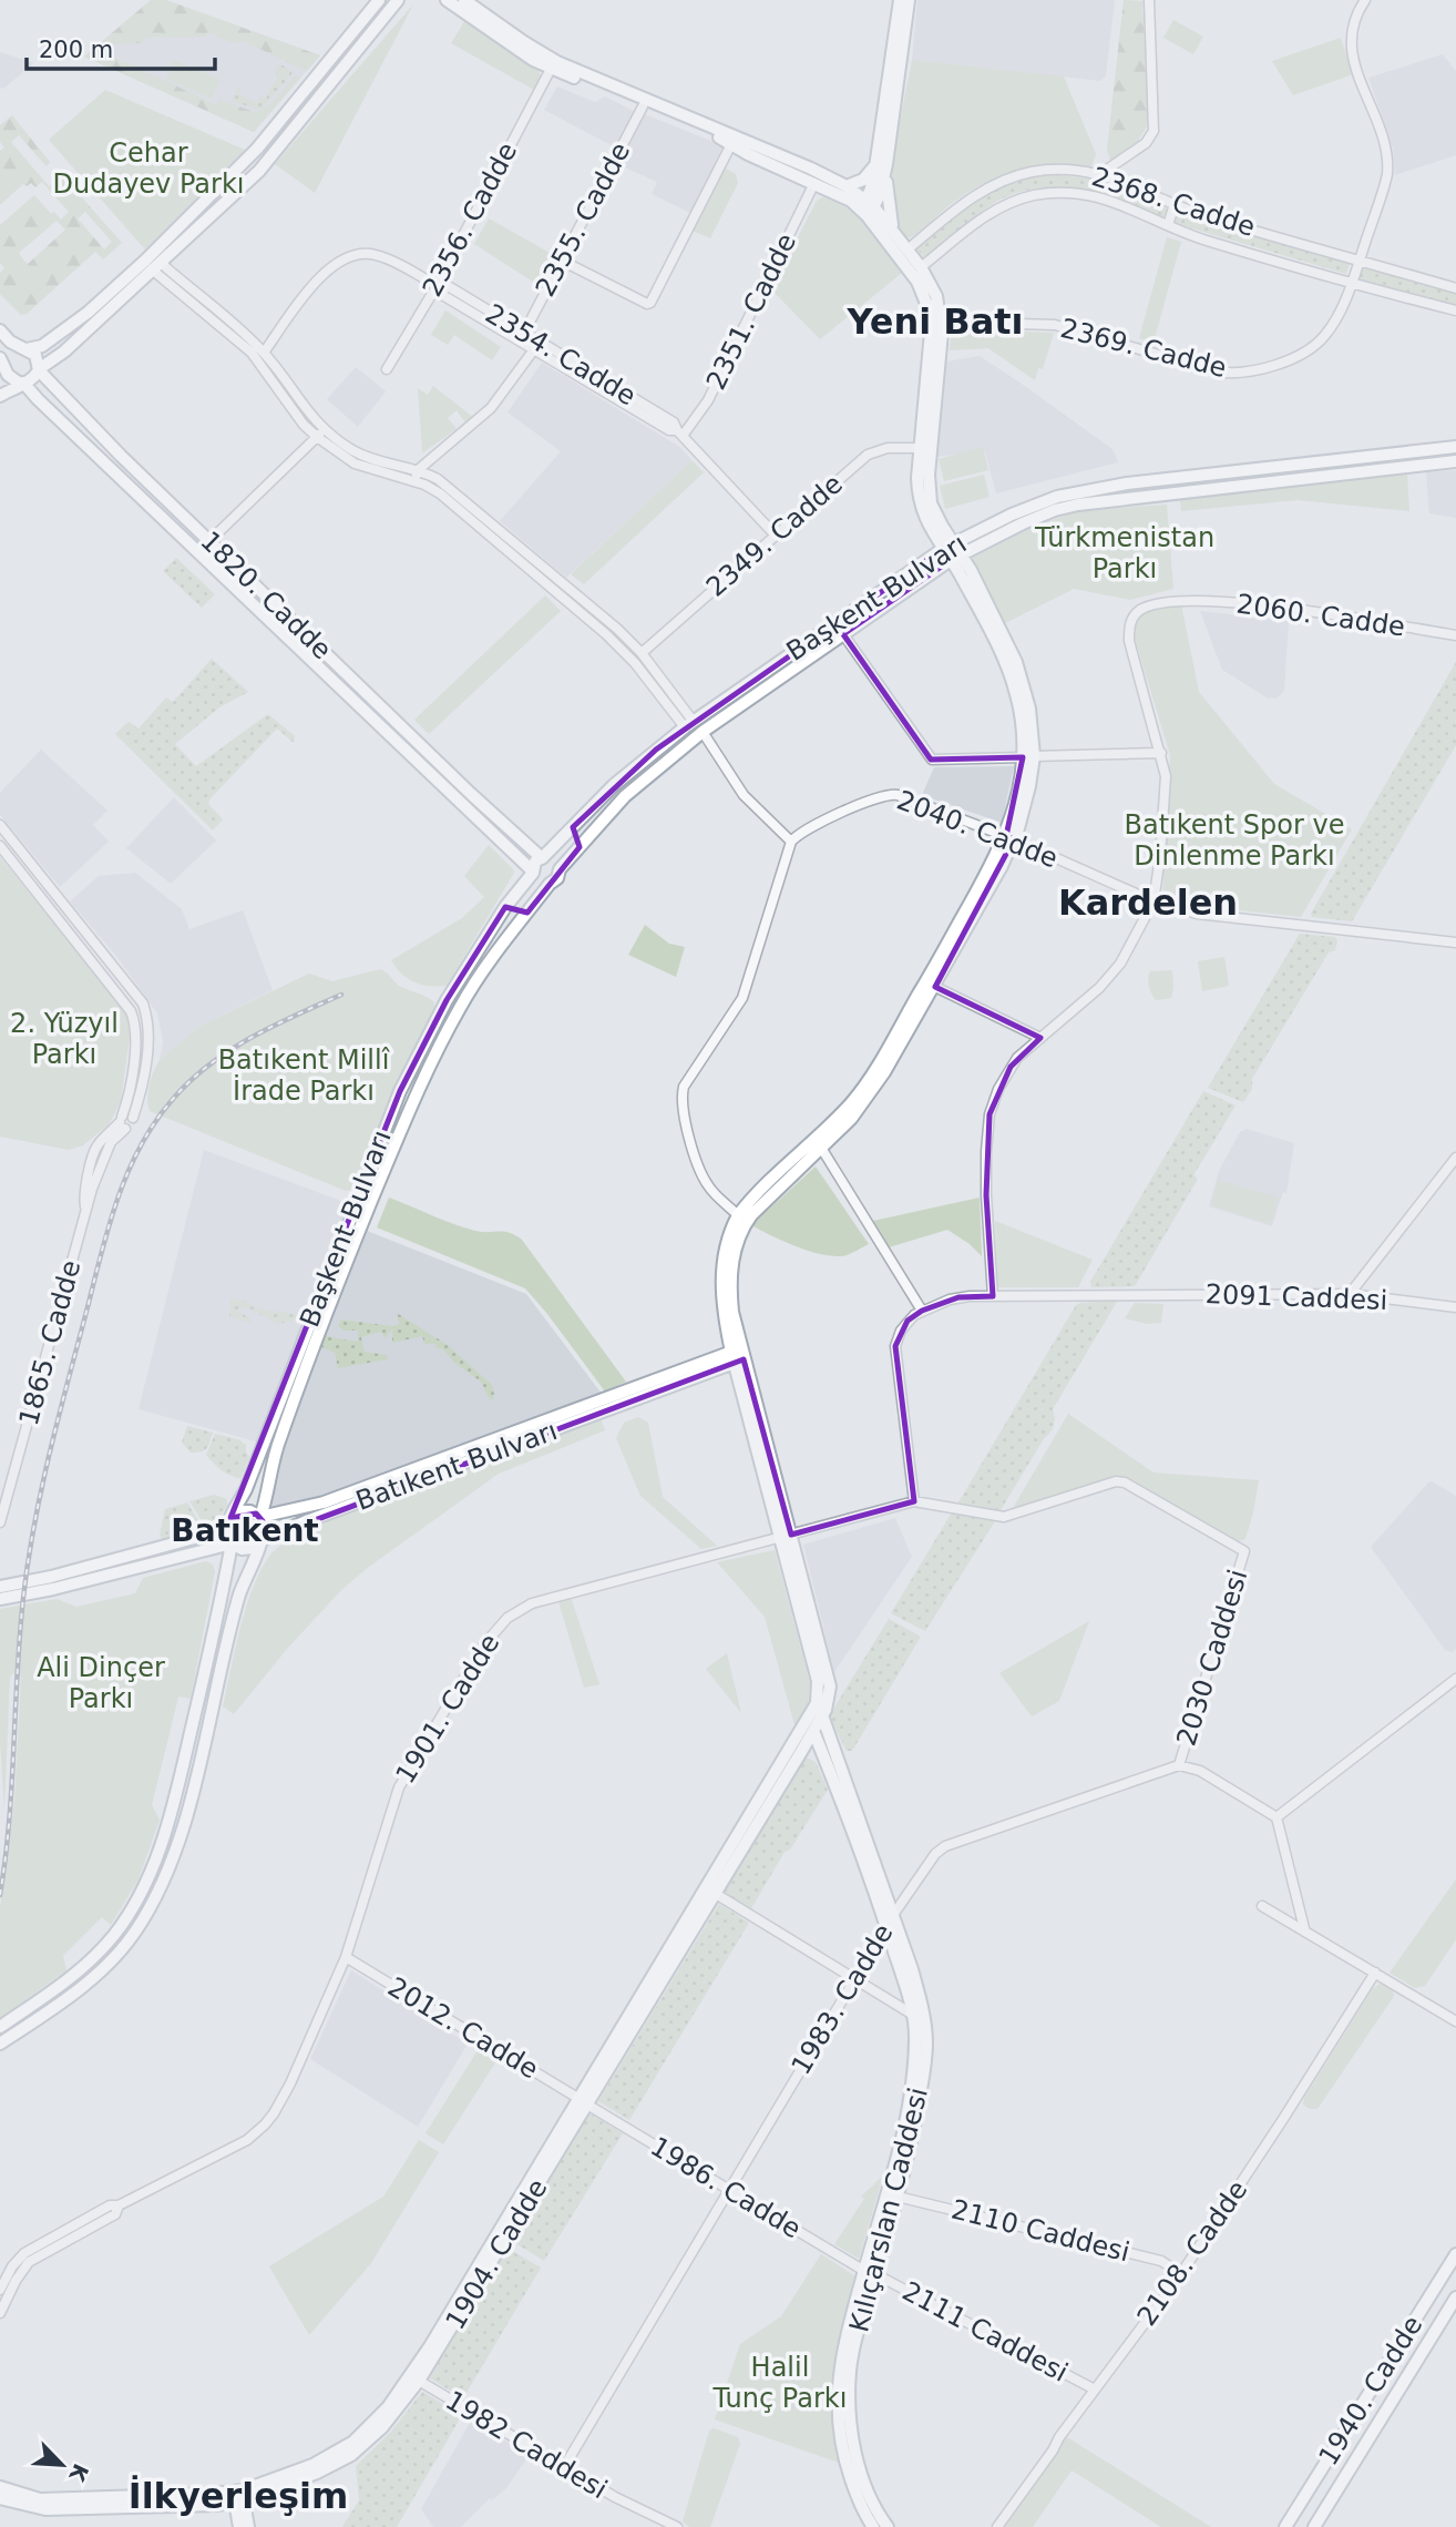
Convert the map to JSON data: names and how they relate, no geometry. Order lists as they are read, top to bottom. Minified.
{"streets":{"main road":["1820. Cadde","Başkent Bulvarı","Batıkent Bulvarı","Kılıçarslan Caddesi","1904. Cadde","1940. Cadde"],"street":["2368. Cadde","2356. Cadde","2355. Cadde","2351. Cadde","2369. Cadde","2354. Cadde","2349. Cadde","2060. Cadde","2040. Cadde","2091 Caddesi","1865. Cadde","2030 Caddesi","1901. Cadde","1983. Cadde","2012. Cadde","1986. Cadde","2110 Caddesi","2108. Cadde","2111 Caddesi","1982 Caddesi"]},"crossings":[["2368. Cadde","2369. Cadde"],["2356. Cadde","2354. Cadde"],["2355. Cadde","2354. Cadde"],["2351. Cadde","2354. Cadde"],["2354. Cadde","2349. Cadde"],["1820. Cadde","Başkent Bulvarı"],["Başkent Bulvarı","Batıkent Bulvarı"],["2030 Caddesi","1901. Cadde"],["2030 Caddesi","1983. Cadde"],["1901. Cadde","2012. Cadde"],["1983. Cadde","1986. Cadde"],["1983. Cadde","Kılıçarslan Caddesi"],["1983. Cadde","1982 Caddesi"],["2012. Cadde","1986. Cadde"],["2012. Cadde","1904. Cadde"],["1986. Cadde","Kılıçarslan Caddesi"],["1986. Cadde","1904. Cadde"],["1986. Cadde","2111 Caddesi"],["Kılıçarslan Caddesi","2110 Caddesi"],["Kılıçarslan Caddesi","1904. Cadde"],["Kılıçarslan Caddesi","2111 Caddesi"],["2110 Caddesi","2108. Cadde"],["2108. Cadde","2111 Caddesi"],["1904. Cadde","1982 Caddesi"]],"districts":["Yeni Batı","Kardelen","Batıkent","İlkyerleşim"],"parks":["Cehar Dudayev Parkı","Türkmenistan Parkı","Batıkent Spor ve Dinlenme Parkı","2. Yüzyıl Parkı","Batıkent Millî İrade Parkı","Ali Dinçer Parkı","Halil Tunç Parkı"],"scale_bar":"200 m","north":"bottom right"}
